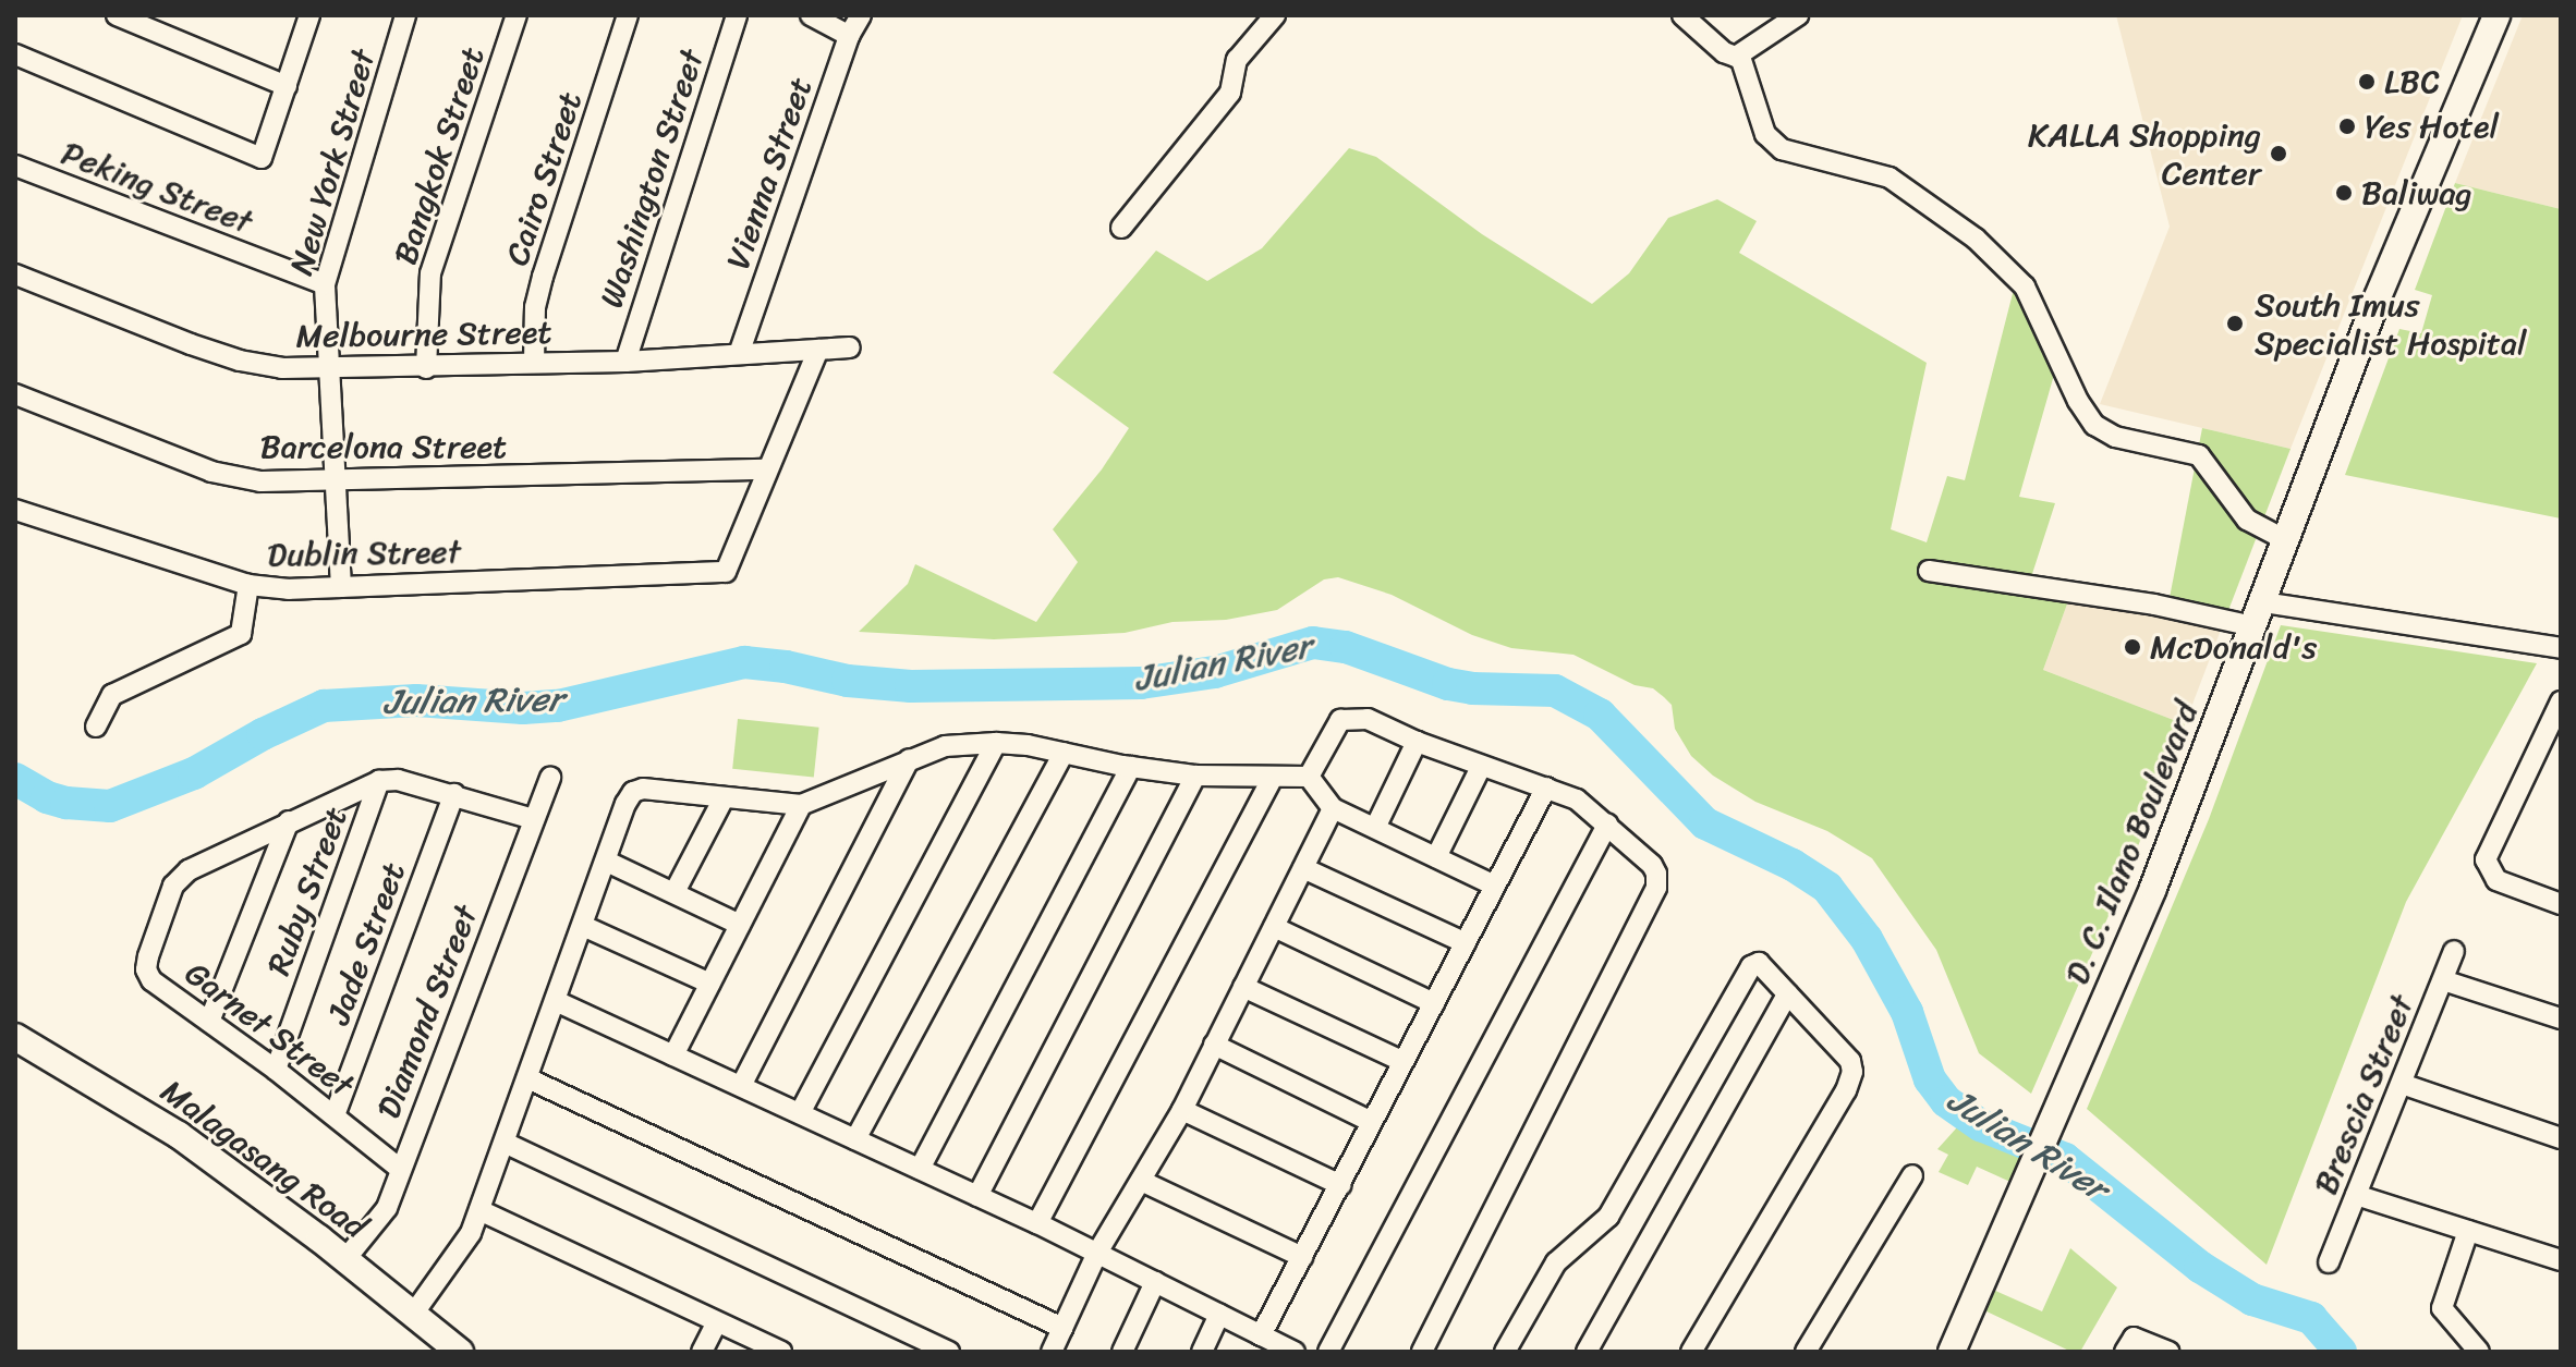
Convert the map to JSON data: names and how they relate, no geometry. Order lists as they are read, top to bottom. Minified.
{"streets":{"street":["Bangkok Street","New York Street","Vienna Street","Cairo Street","Washington Street","Peking Street","Melbourne Street","Barcelona Street","Dublin Street","D. C. Ilano Boulevard","Ruby Street","Jade Street","Diamond Street","Garnet Street","Brescia Street","Malagasang Road"]},"crossings":[["Bangkok Street","Melbourne Street"],["New York Street","Peking Street"],["New York Street","Melbourne Street"],["New York Street","Barcelona Street"],["New York Street","Dublin Street"],["Vienna Street","Melbourne Street"],["Cairo Street","Melbourne Street"],["Washington Street","Melbourne Street"],["Barcelona Street","Dublin Street"],["Ruby Street","Garnet Street"],["Jade Street","Garnet Street"],["Diamond Street","Garnet Street"],["Diamond Street","Malagasang Road"]],"water":["Julian River"],"places":["LBC","Yes Hotel","KALLA Shopping Center","Baliwag","South Imus Specialist Hospital","McDonald's"]}
